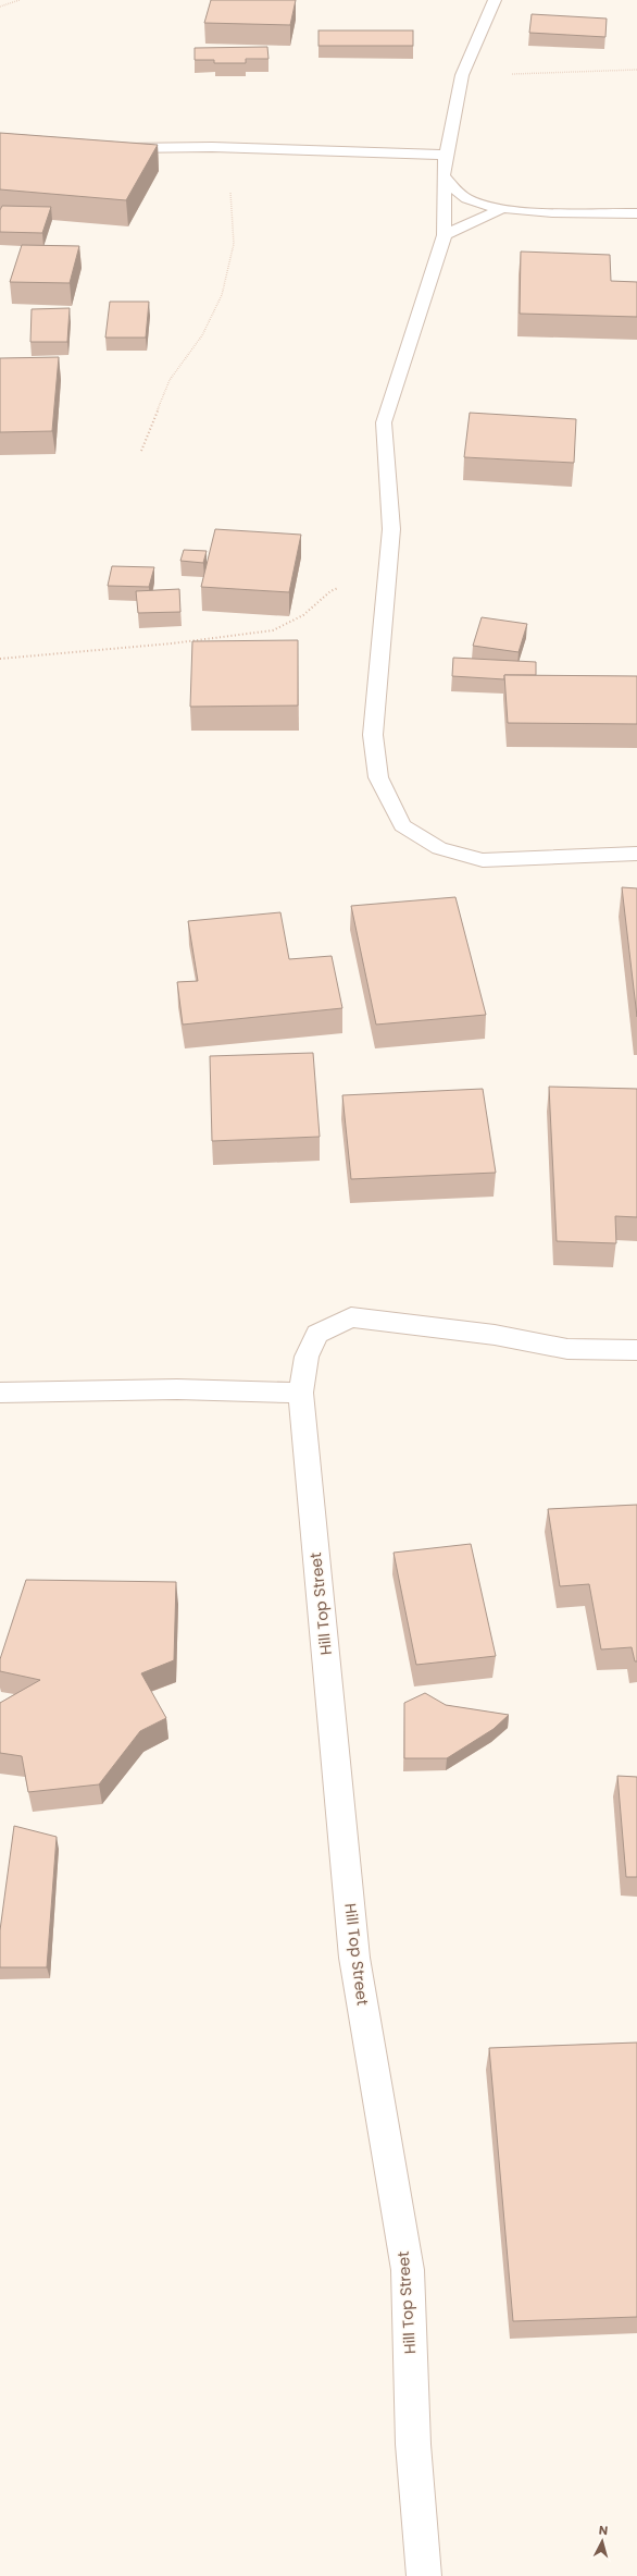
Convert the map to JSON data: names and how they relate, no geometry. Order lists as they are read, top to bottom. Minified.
{"streets":{"street":["Hill Top Street"]},"north":"top"}
